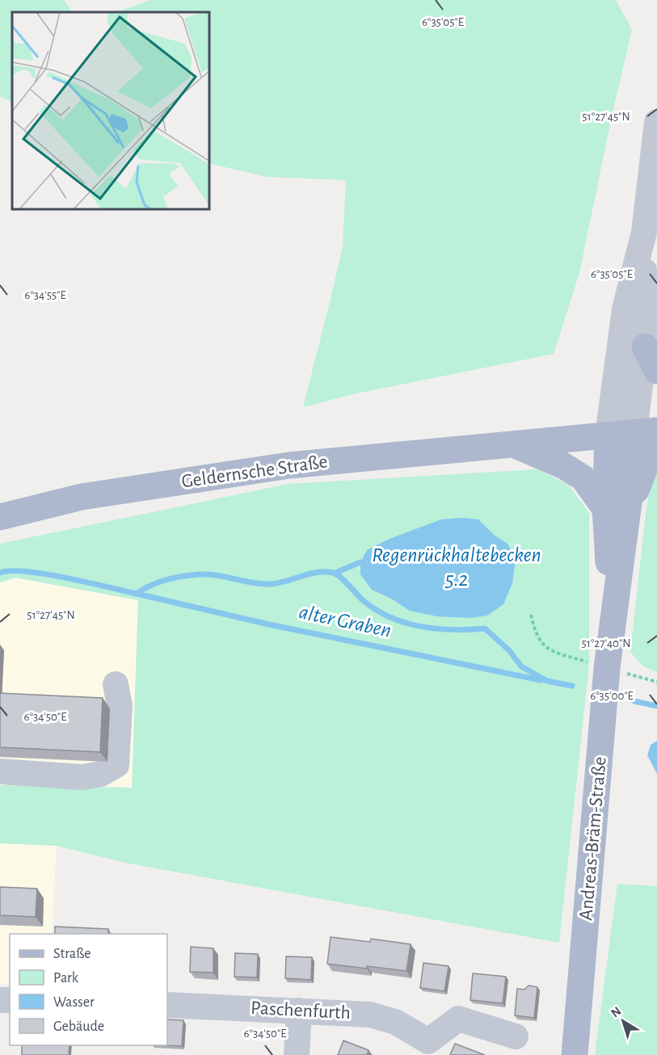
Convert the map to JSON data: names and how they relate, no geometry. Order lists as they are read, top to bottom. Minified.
{"streets":{"main road":["Geldernsche Straße","Andreas-Bräm-Straße"],"street":["Paschenfurth"]},"crossings":[["Geldernsche Straße","Andreas-Bräm-Straße"]],"water":["Regenrückhaltebecken 5.2","alter Graben"],"legend":["Straße","Park","Wasser","Gebäude"],"north":"top left","coordinates":["6°35'05\"E","51°27'45\"N","6°34'55\"E","51°27'40\"N","6°35'00\"E","6°34'50\"E"]}
